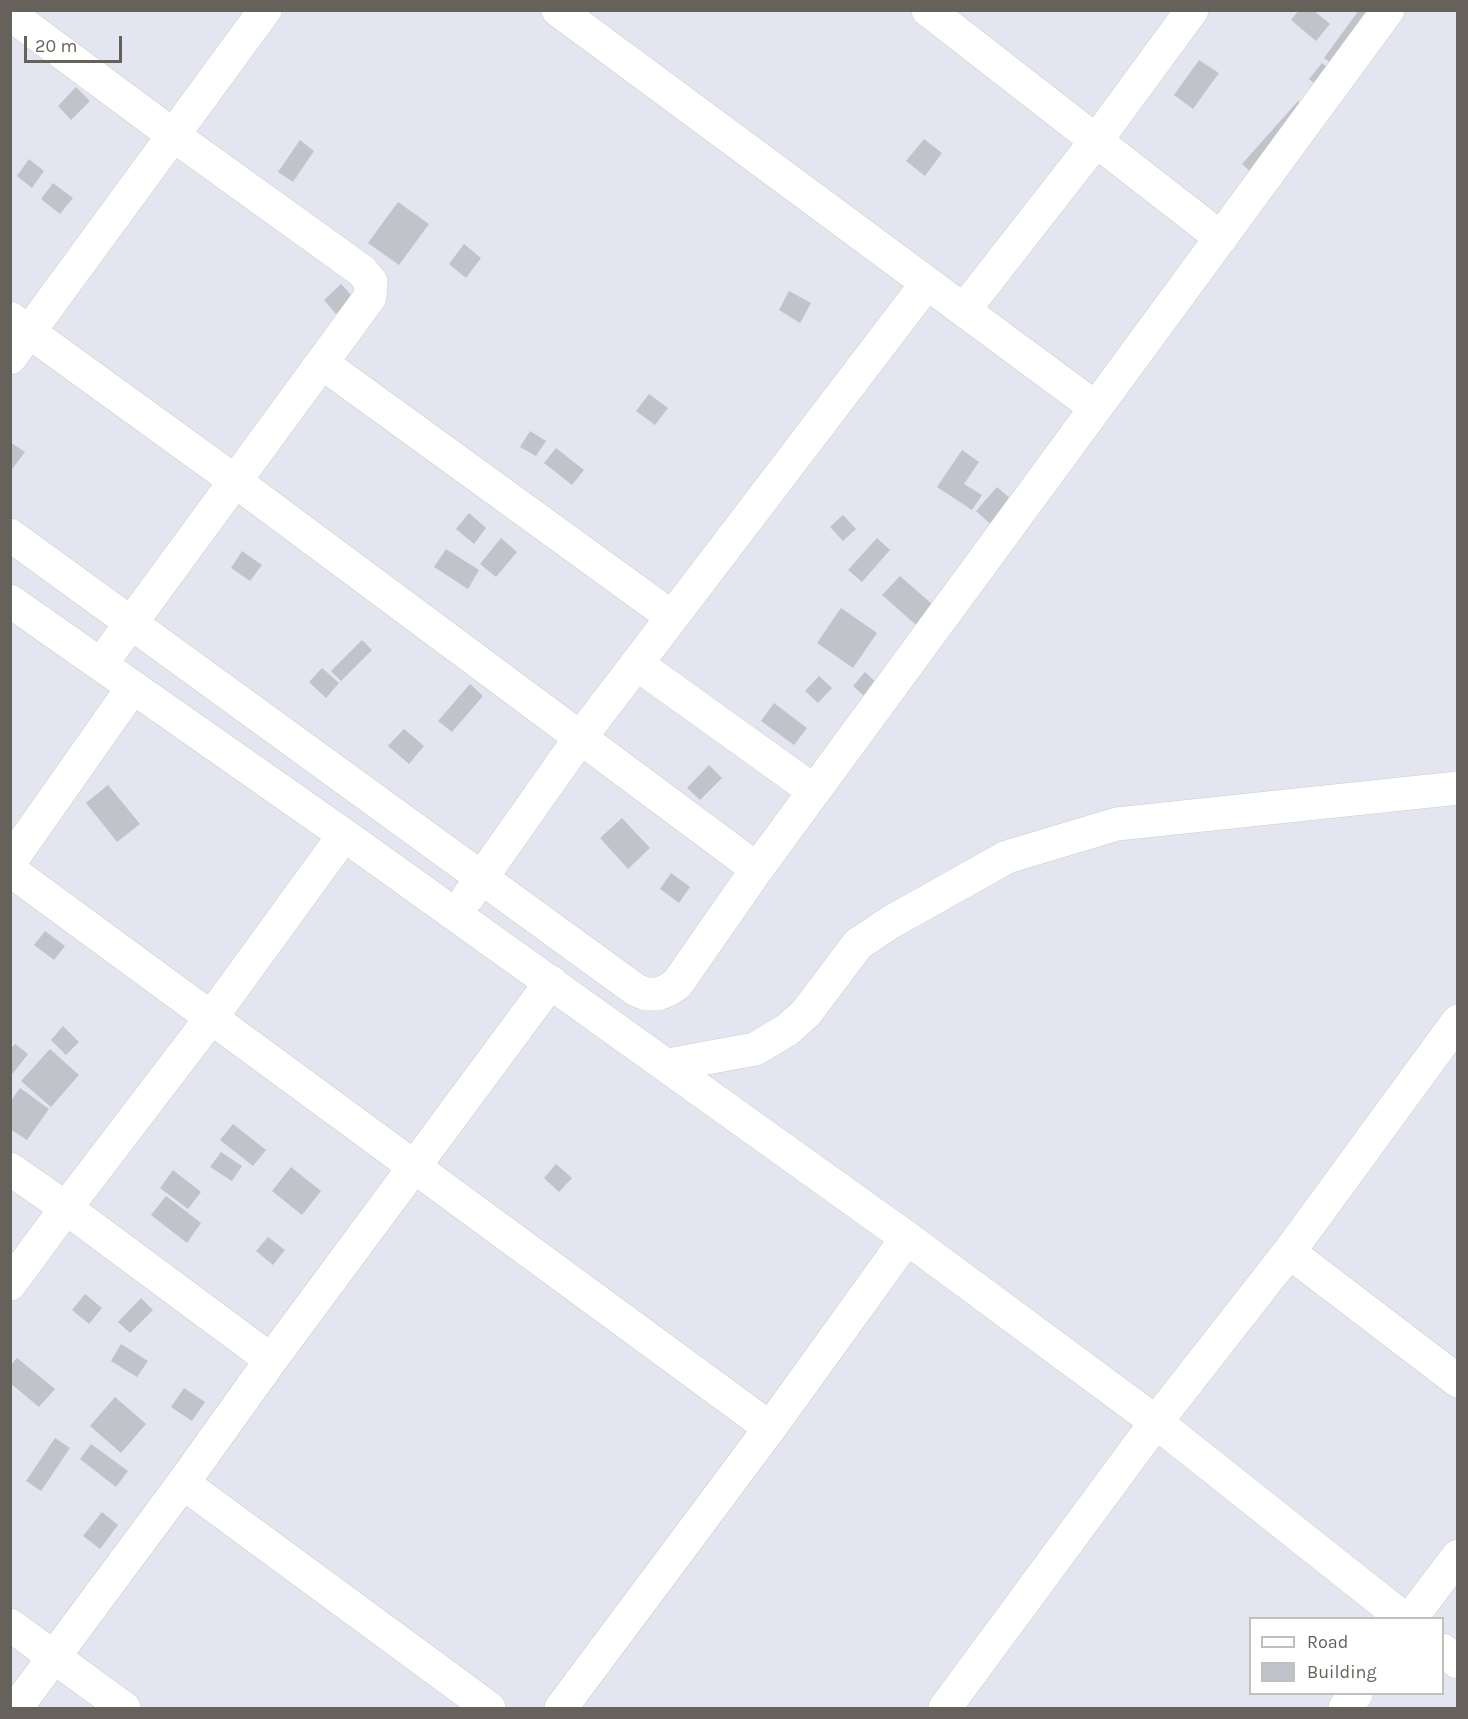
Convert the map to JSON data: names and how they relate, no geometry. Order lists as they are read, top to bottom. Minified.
{"legend":["Road","Building"],"scale_bar":"20 m"}
